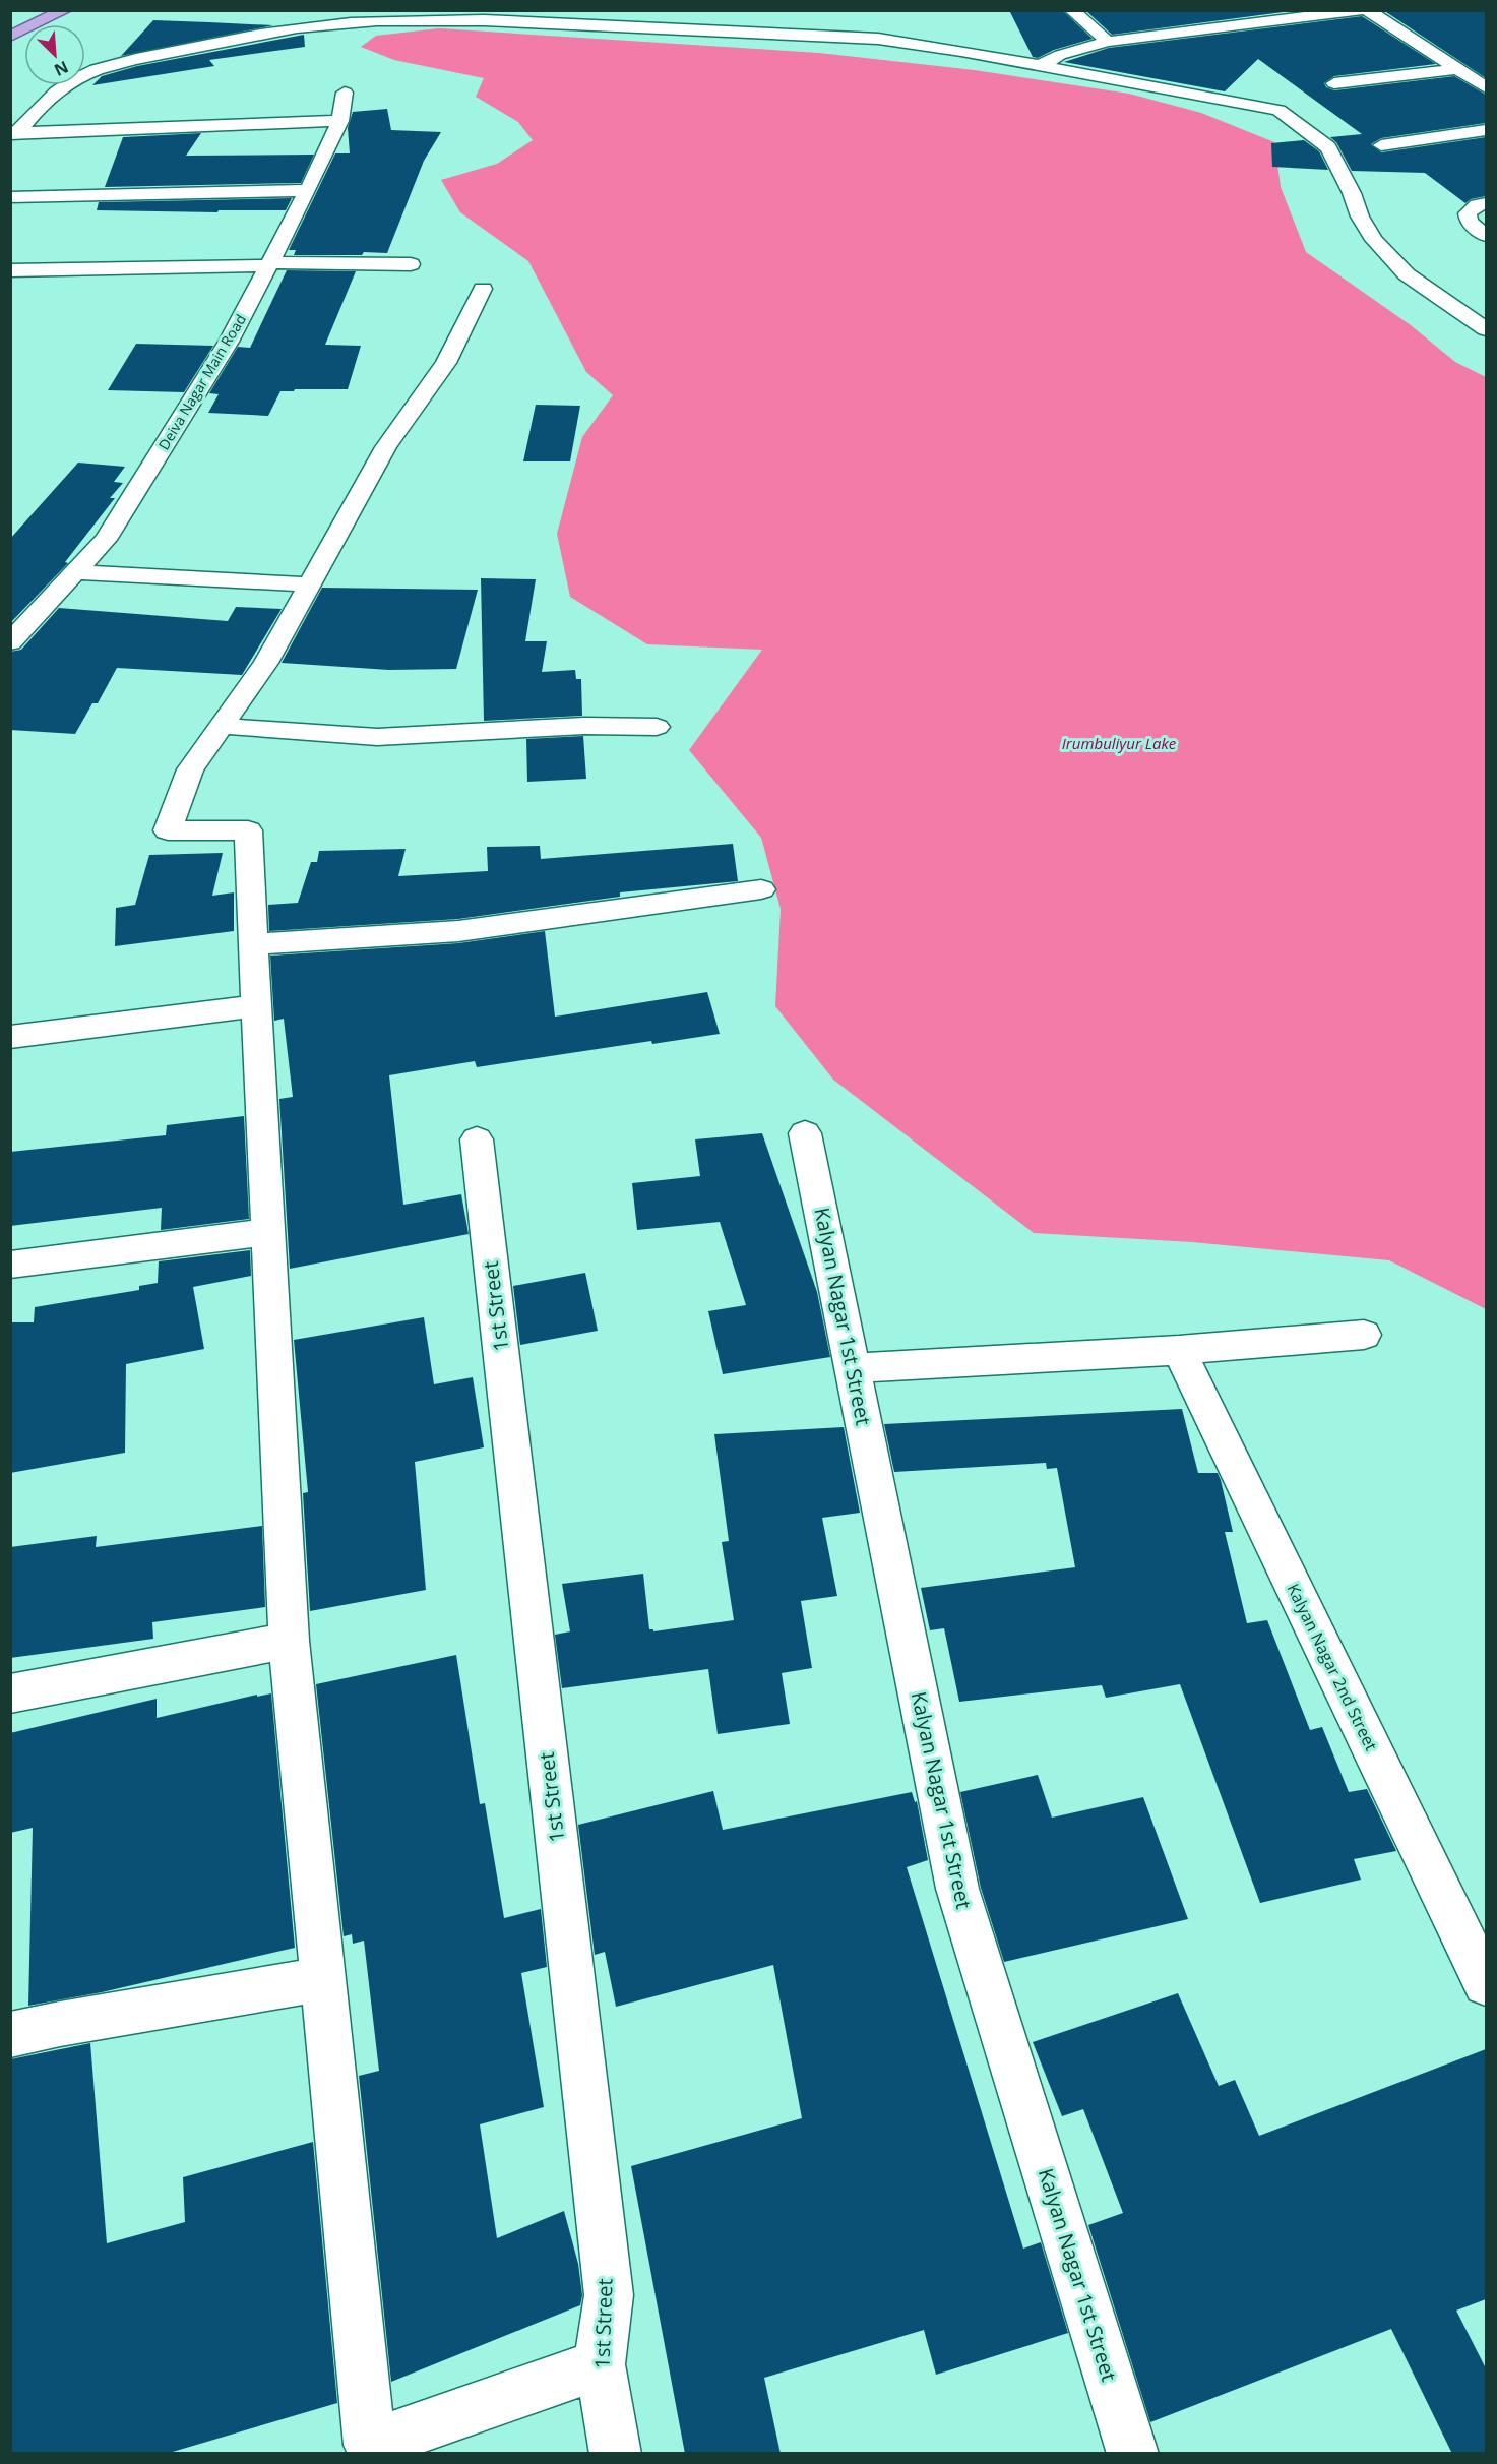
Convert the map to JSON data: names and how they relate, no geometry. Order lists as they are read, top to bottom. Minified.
{"streets":{"street":["Deiva Nagar Main Road","1st Street","Kalyan Nagar 1st Street","Kalyan Nagar 2nd Street"]},"water":["Irumbuliyur Lake"],"north":"bottom right"}
